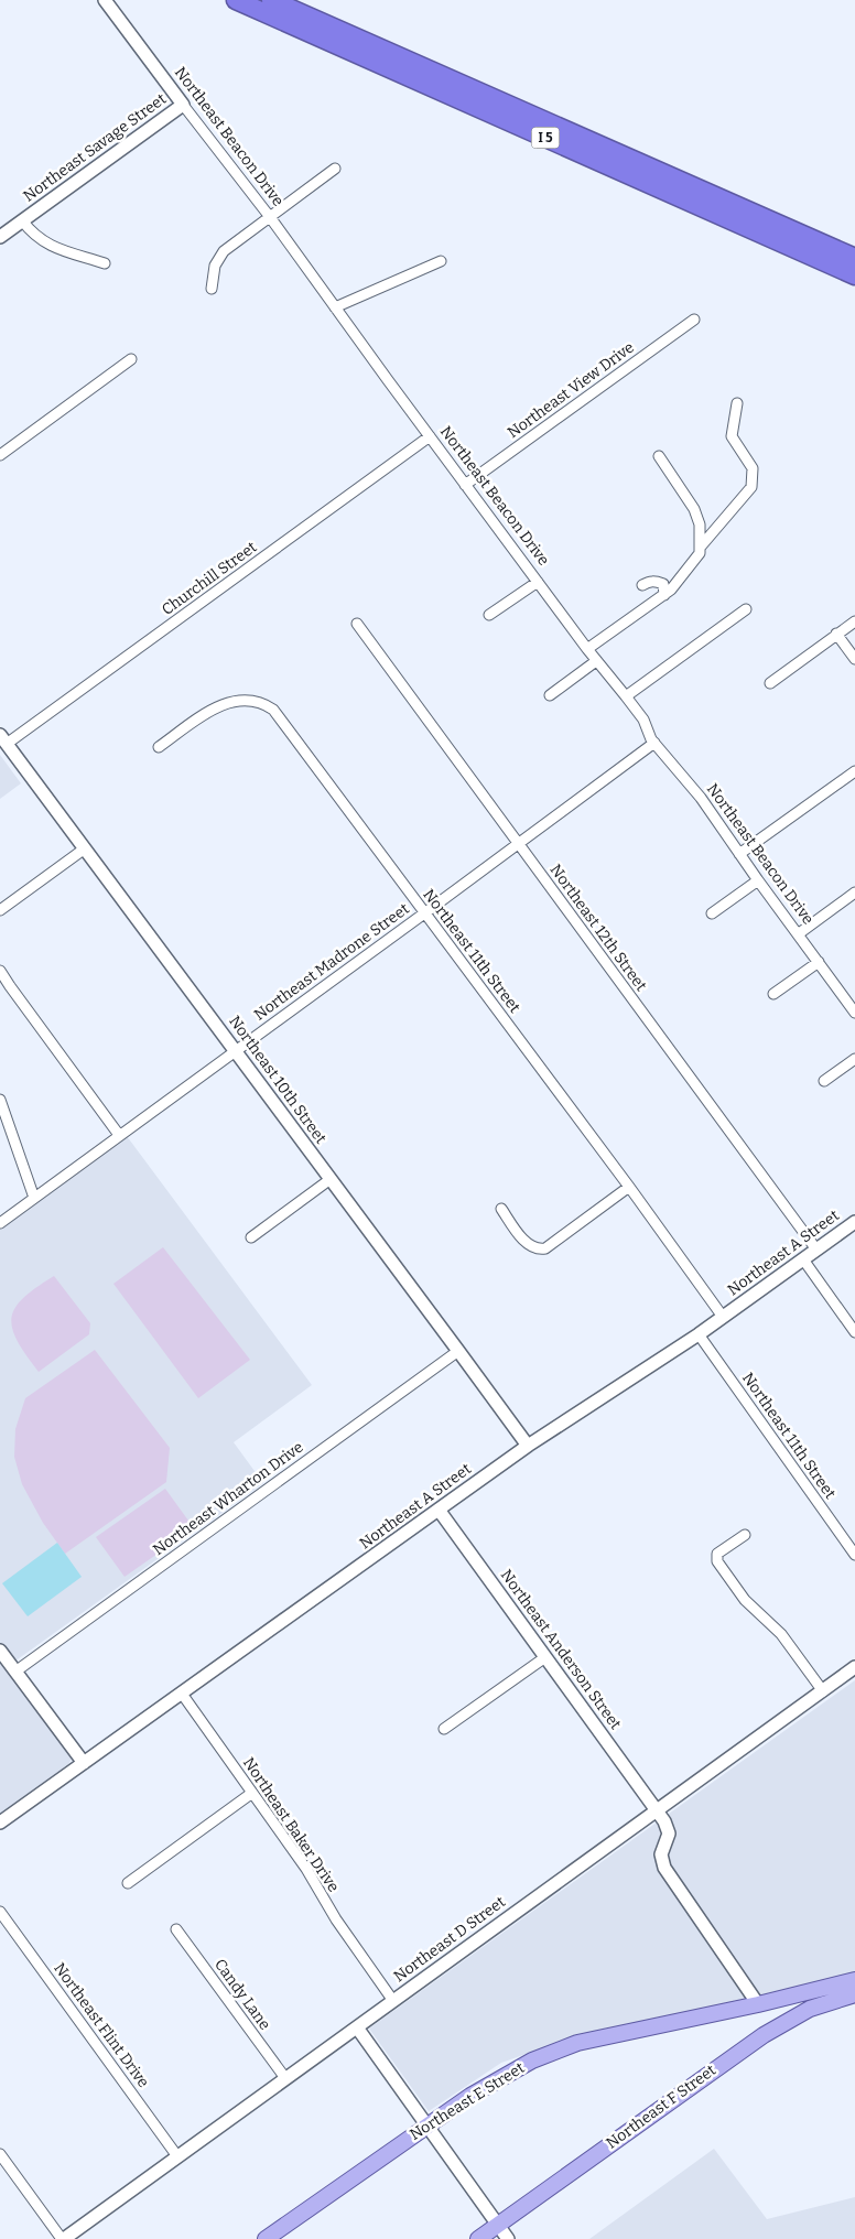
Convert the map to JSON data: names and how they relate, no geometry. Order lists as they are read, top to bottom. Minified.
{"streets":{"highway":["I 5"],"main road":["Northeast E Street","Northeast F Street"],"street":["Northeast Beacon Drive","Northeast Savage Street","Northeast View Drive","Churchill Street","Northeast 12th Street","Northeast 11th Street","Northeast Madrone Street","Northeast 10th Street","Northeast A Street","Northeast Wharton Drive","Northeast Anderson Street","Northeast Baker Drive","Northeast D Street","Candy Lane","Northeast Flint Drive"]},"crossings":[["Northeast Beacon Drive","Northeast Savage Street"],["Northeast Beacon Drive","Northeast View Drive"],["Northeast Beacon Drive","Churchill Street"],["Northeast Beacon Drive","Northeast Madrone Street"],["Churchill Street","Northeast 10th Street"],["Northeast 12th Street","Northeast Madrone Street"],["Northeast 12th Street","Northeast A Street"],["Northeast 11th Street","Northeast Madrone Street"],["Northeast 11th Street","Northeast A Street"],["Northeast Madrone Street","Northeast 10th Street"],["Northeast 10th Street","Northeast A Street"],["Northeast 10th Street","Northeast Wharton Drive"],["Northeast A Street","Northeast Anderson Street"],["Northeast A Street","Northeast Baker Drive"],["Northeast Anderson Street","Northeast D Street"],["Northeast Anderson Street","Northeast E Street"],["Northeast Baker Drive","Northeast D Street"],["Northeast D Street","Candy Lane"],["Northeast D Street","Northeast Flint Drive"]]}
